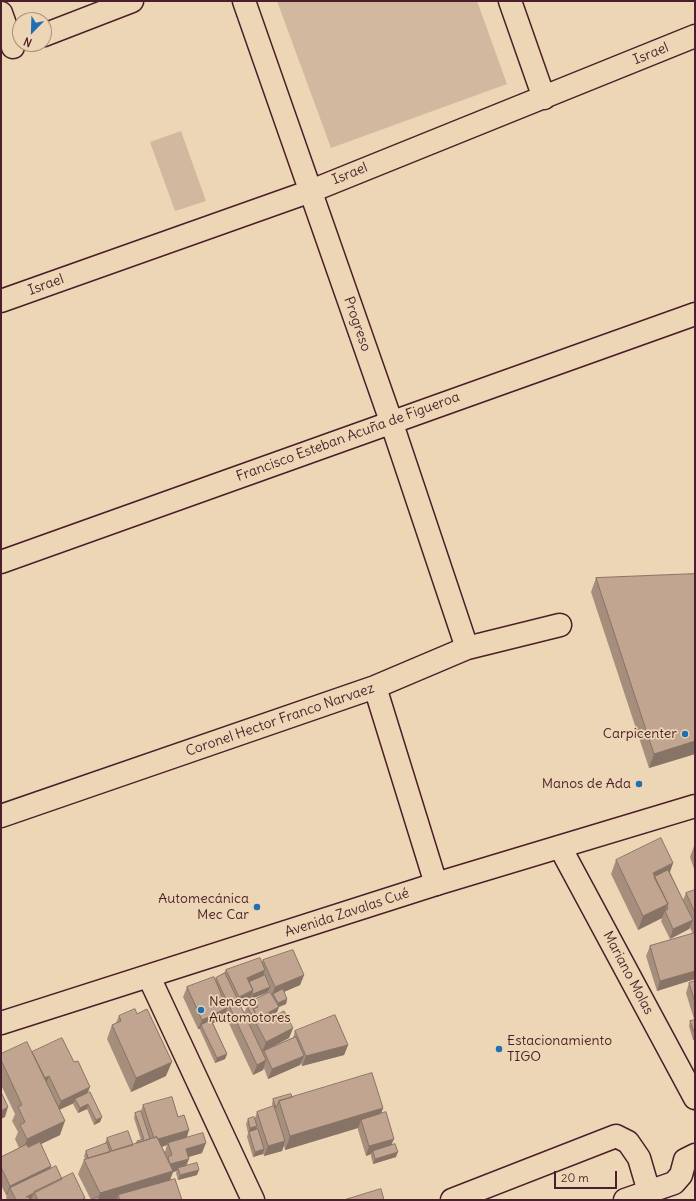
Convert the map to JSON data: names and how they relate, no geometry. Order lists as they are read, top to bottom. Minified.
{"streets":{"street":["Israel","Progreso","Francisco Esteban Acuña de Figueroa","Coronel Hector Franco Narvaez","Avenida Zavalas Cué","Mariano Molas"]},"crossings":[["Israel","Progreso"],["Progreso","Francisco Esteban Acuña de Figueroa"],["Progreso","Coronel Hector Franco Narvaez"],["Avenida Zavalas Cué","Mariano Molas"]],"places":["Carpicenter","Manos de Ada","Automecánica Mec Car","Neneco Automotores","Estacionamiento TIGO"],"scale_bar":"20 m","north":"bottom left"}
